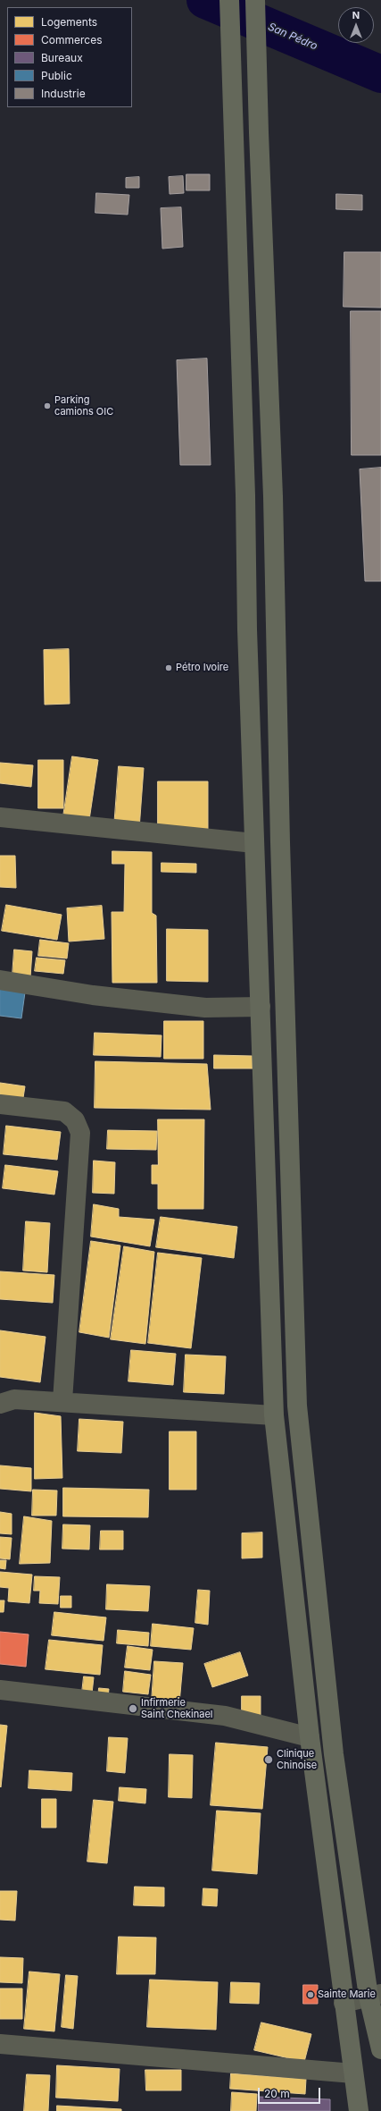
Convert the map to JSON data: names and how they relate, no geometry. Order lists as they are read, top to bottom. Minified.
{"water":["San Pédro"],"places":["Parking camions OIC","Pétro Ivoire","Infirmerie Saint Chekinael","Clinique Chinoise","Sainte Marie"],"legend":["Logements","Commerces","Bureaux","Public","Industrie"],"scale_bar":"20 m","north":"top"}
